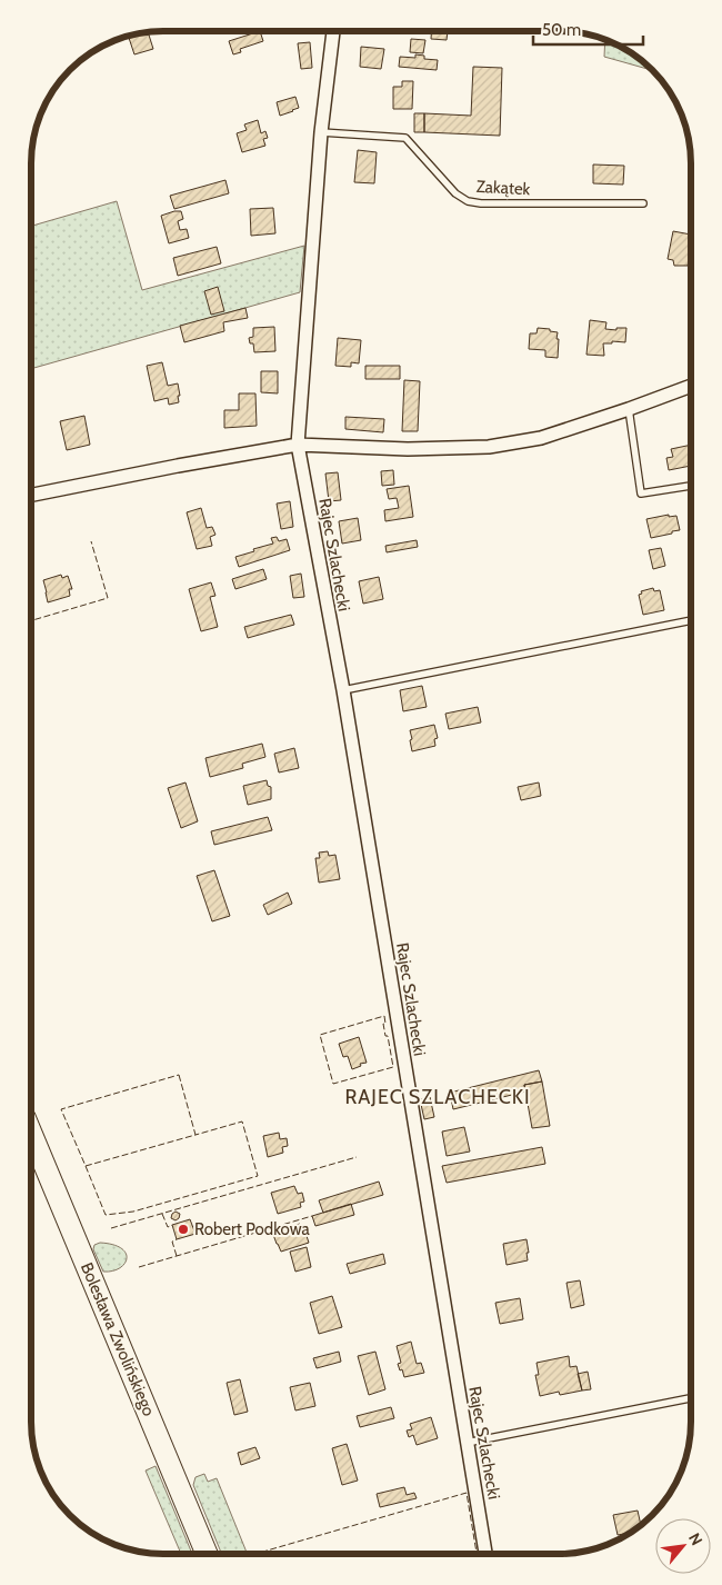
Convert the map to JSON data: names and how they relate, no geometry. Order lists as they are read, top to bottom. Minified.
{"streets":{"main road":["Bolesława Zwolińskiego"],"street":["Rajec Szlachecki"],"lane":["Zakątek"]},"crossings":[["Zakątek","Rajec Szlachecki"]],"districts":["RAJEC SZLACHECKI"],"places":["Robert Podkowa"],"scale_bar":"50 m","north":"top right"}
